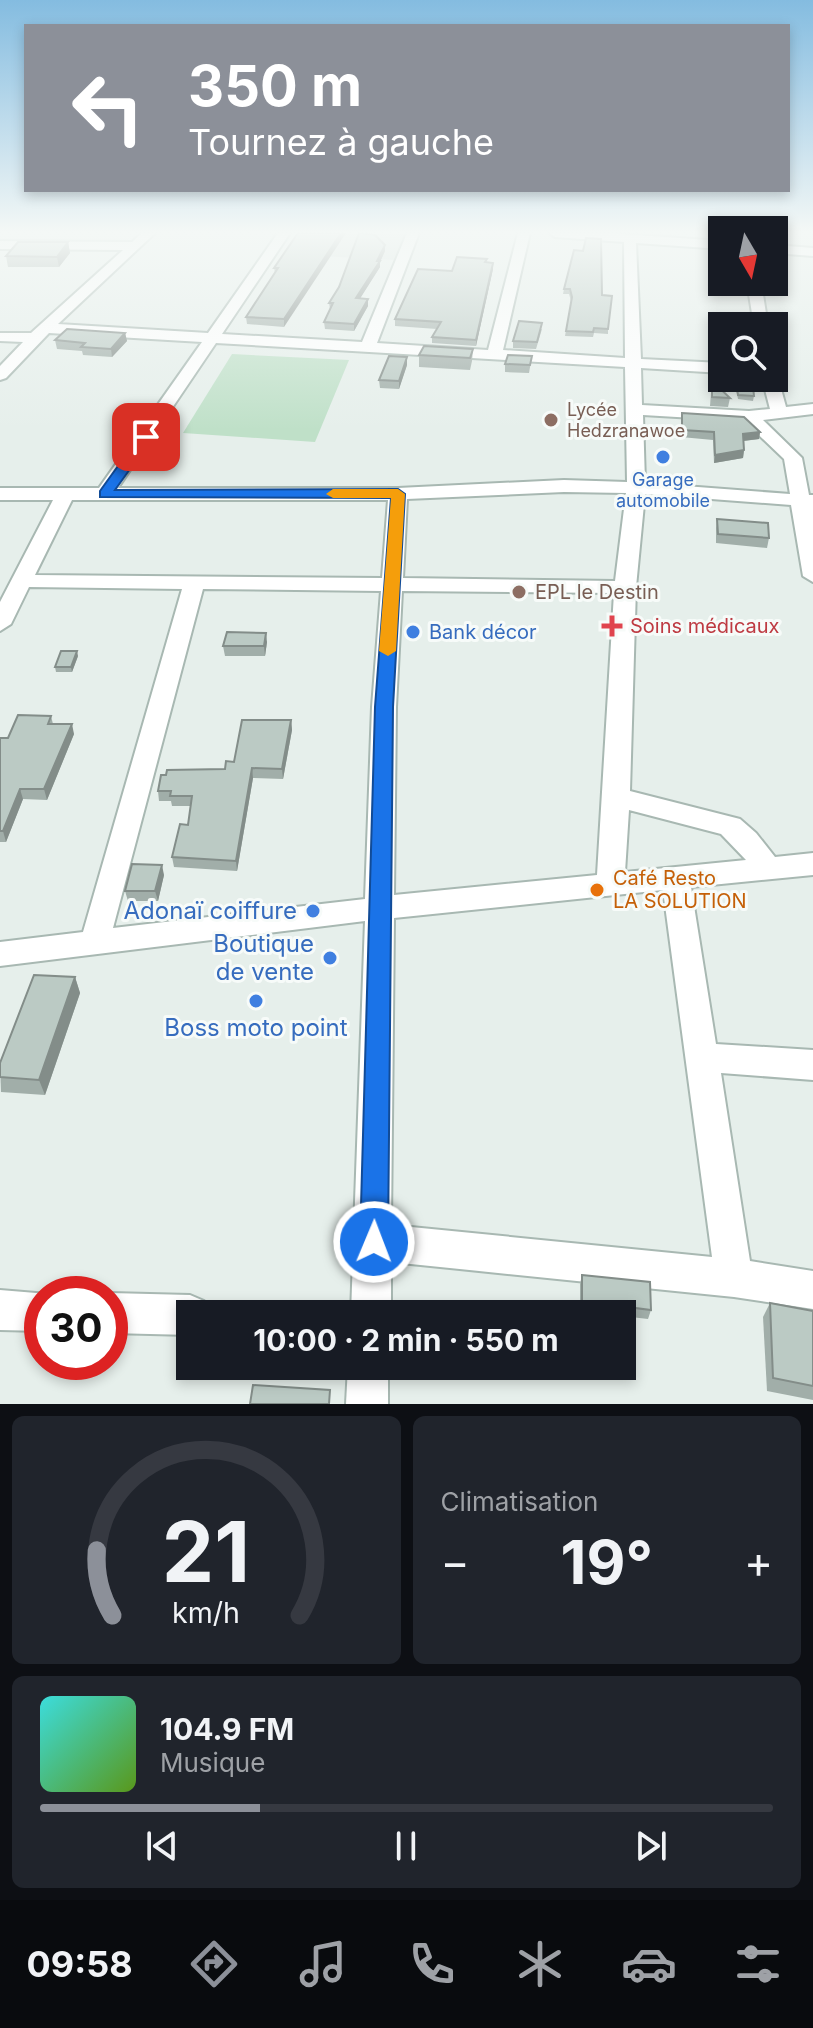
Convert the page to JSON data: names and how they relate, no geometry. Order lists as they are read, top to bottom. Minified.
{"places":{"other":["Lycée Hedzranawoe","Garage automobile","EPL le Destin","Bank décor","Café Resto LA SOLUTION","Adonaï coiffure","Boutique de vente","Boss moto point"],"health":["Soins médicaux"]},"north":"bottom","page":{"turn":["350 m","Tournez à gauche"],"limit":"30","trip":"10:00 · 2 min · 550 m","tile":"Climatisation","heat":["−","19°","+"],"song":["104.9 FM","Musique"],"tabs":"09:58","gauge":["21","km/h"]}}
